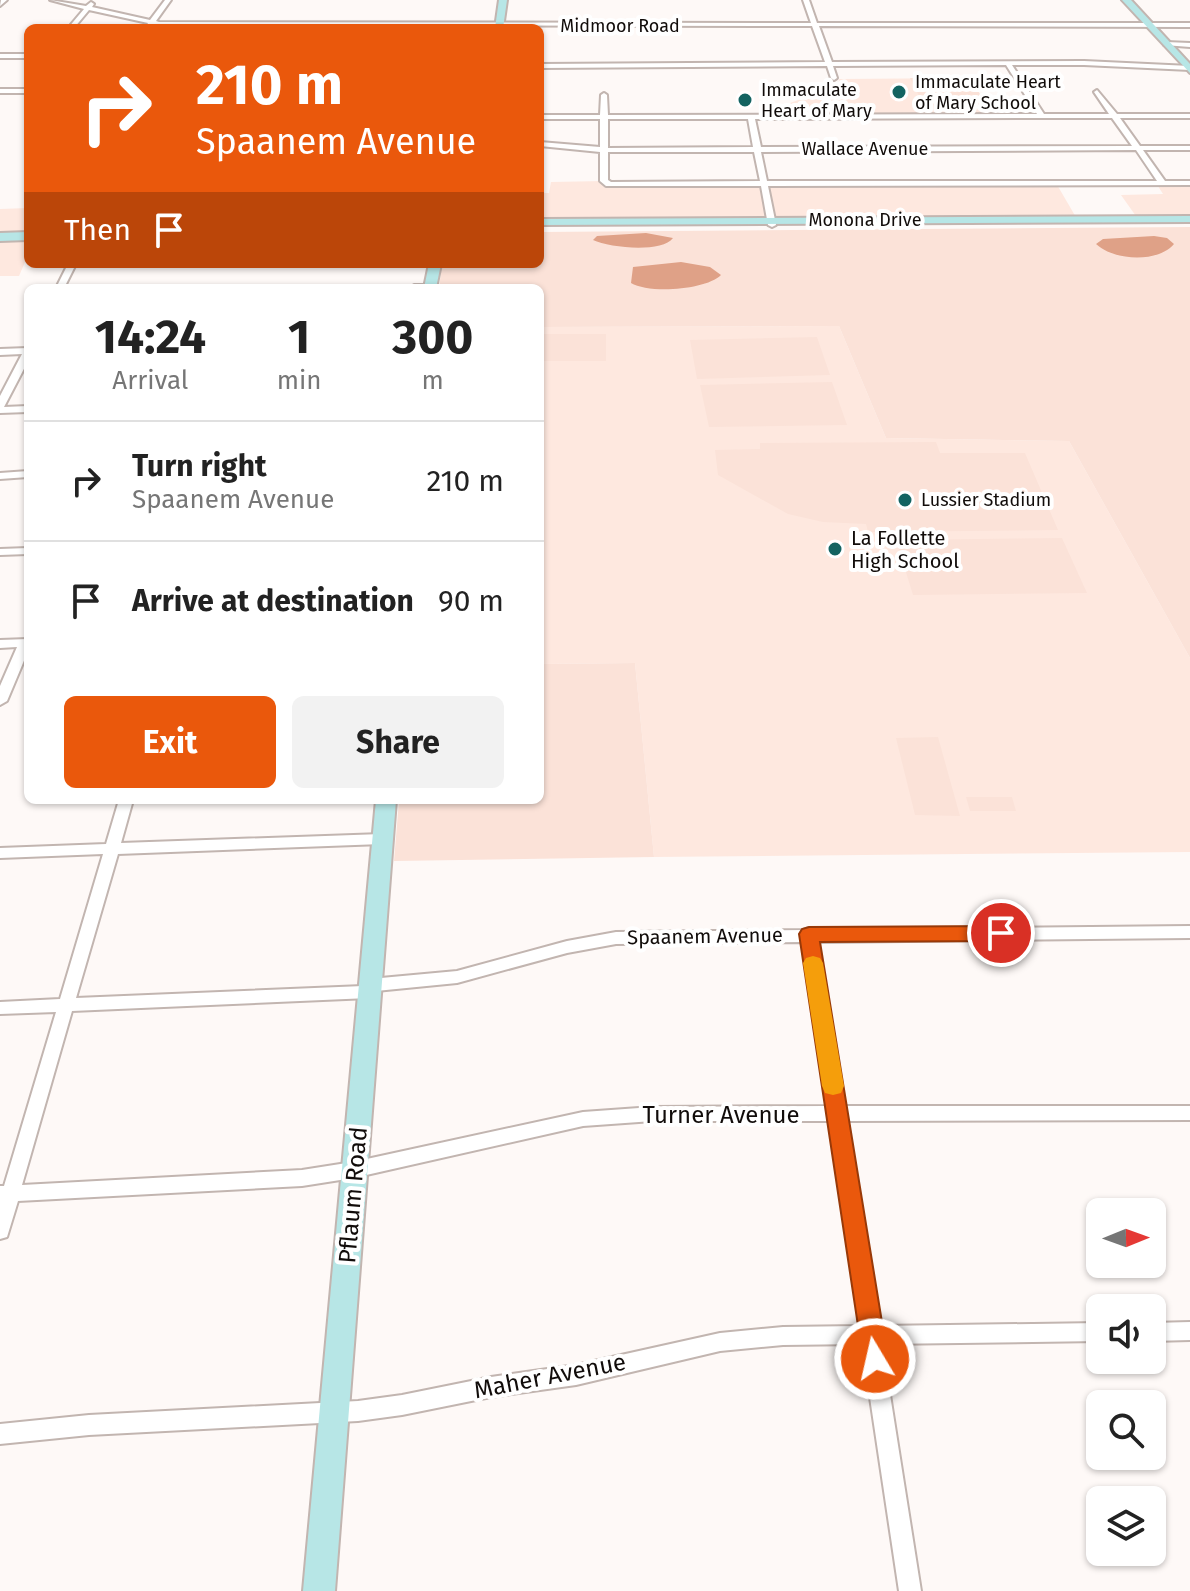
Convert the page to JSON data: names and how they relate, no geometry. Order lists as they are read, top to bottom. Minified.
{"streets":{"street":["Midmoor Road","Wallace Avenue","Monona Drive","Spaanem Avenue","Turner Avenue","Pflaum Road","Maher Avenue"]},"crossings":[["Spaanem Avenue","Pflaum Road"],["Turner Avenue","Pflaum Road"],["Pflaum Road","Maher Avenue"]],"places":["Immaculate Heart of Mary School","Immaculate Heart of Mary","Lussier Stadium","La Follette High School"],"north":"right","page":{"turn":["210 m","Spaanem Avenue"],"then":"Then","eta":["14:24","Arrival","1","min","300","m"],"list":[{"name":"Turn right","note":"Spaanem Avenue","value":"210 m"},{"name":"Arrive at destination","value":"90 m"}],"buttons":["Exit","Share"]}}
